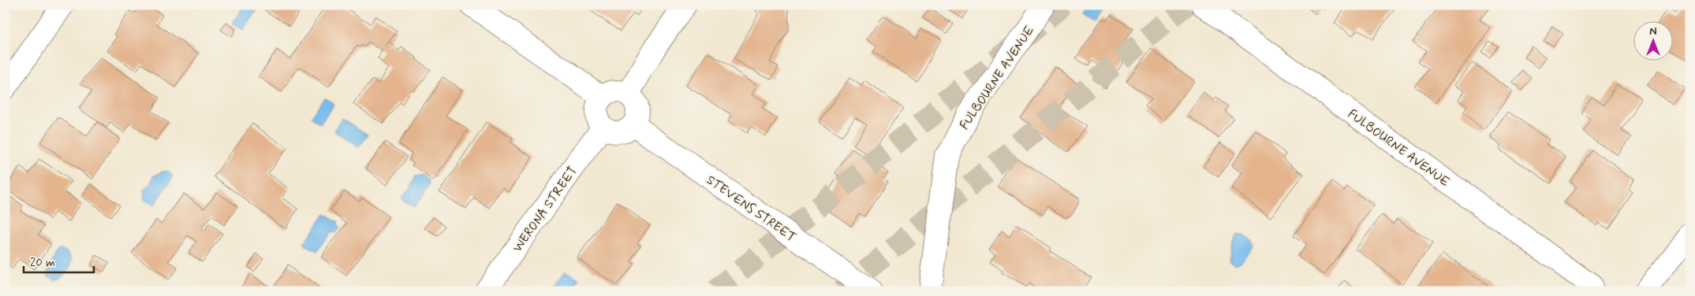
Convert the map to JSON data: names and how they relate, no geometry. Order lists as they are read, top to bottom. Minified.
{"streets":{"street":["FULBOURNE AVENUE","STEVENS STREET","WERONA STREET"]},"crossings":[["STEVENS STREET","WERONA STREET"]],"scale_bar":"20 m","north":"top"}
